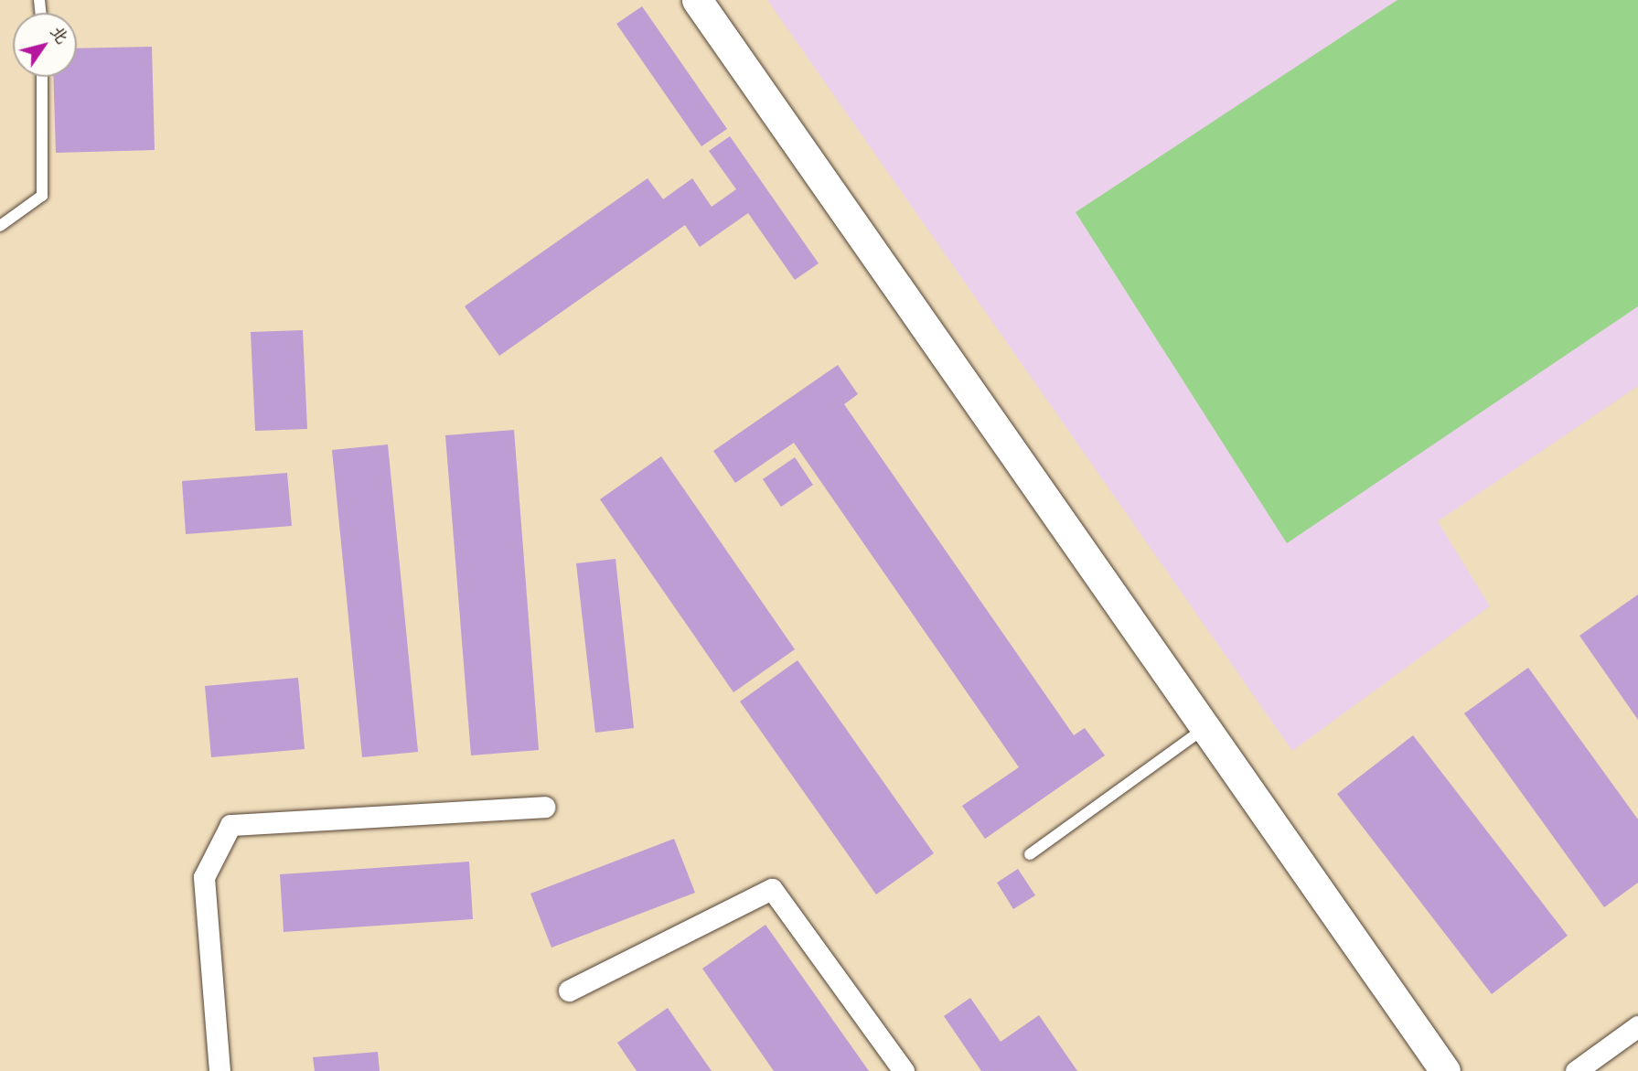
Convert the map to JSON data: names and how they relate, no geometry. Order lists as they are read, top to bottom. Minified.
{"north":"top right"}
